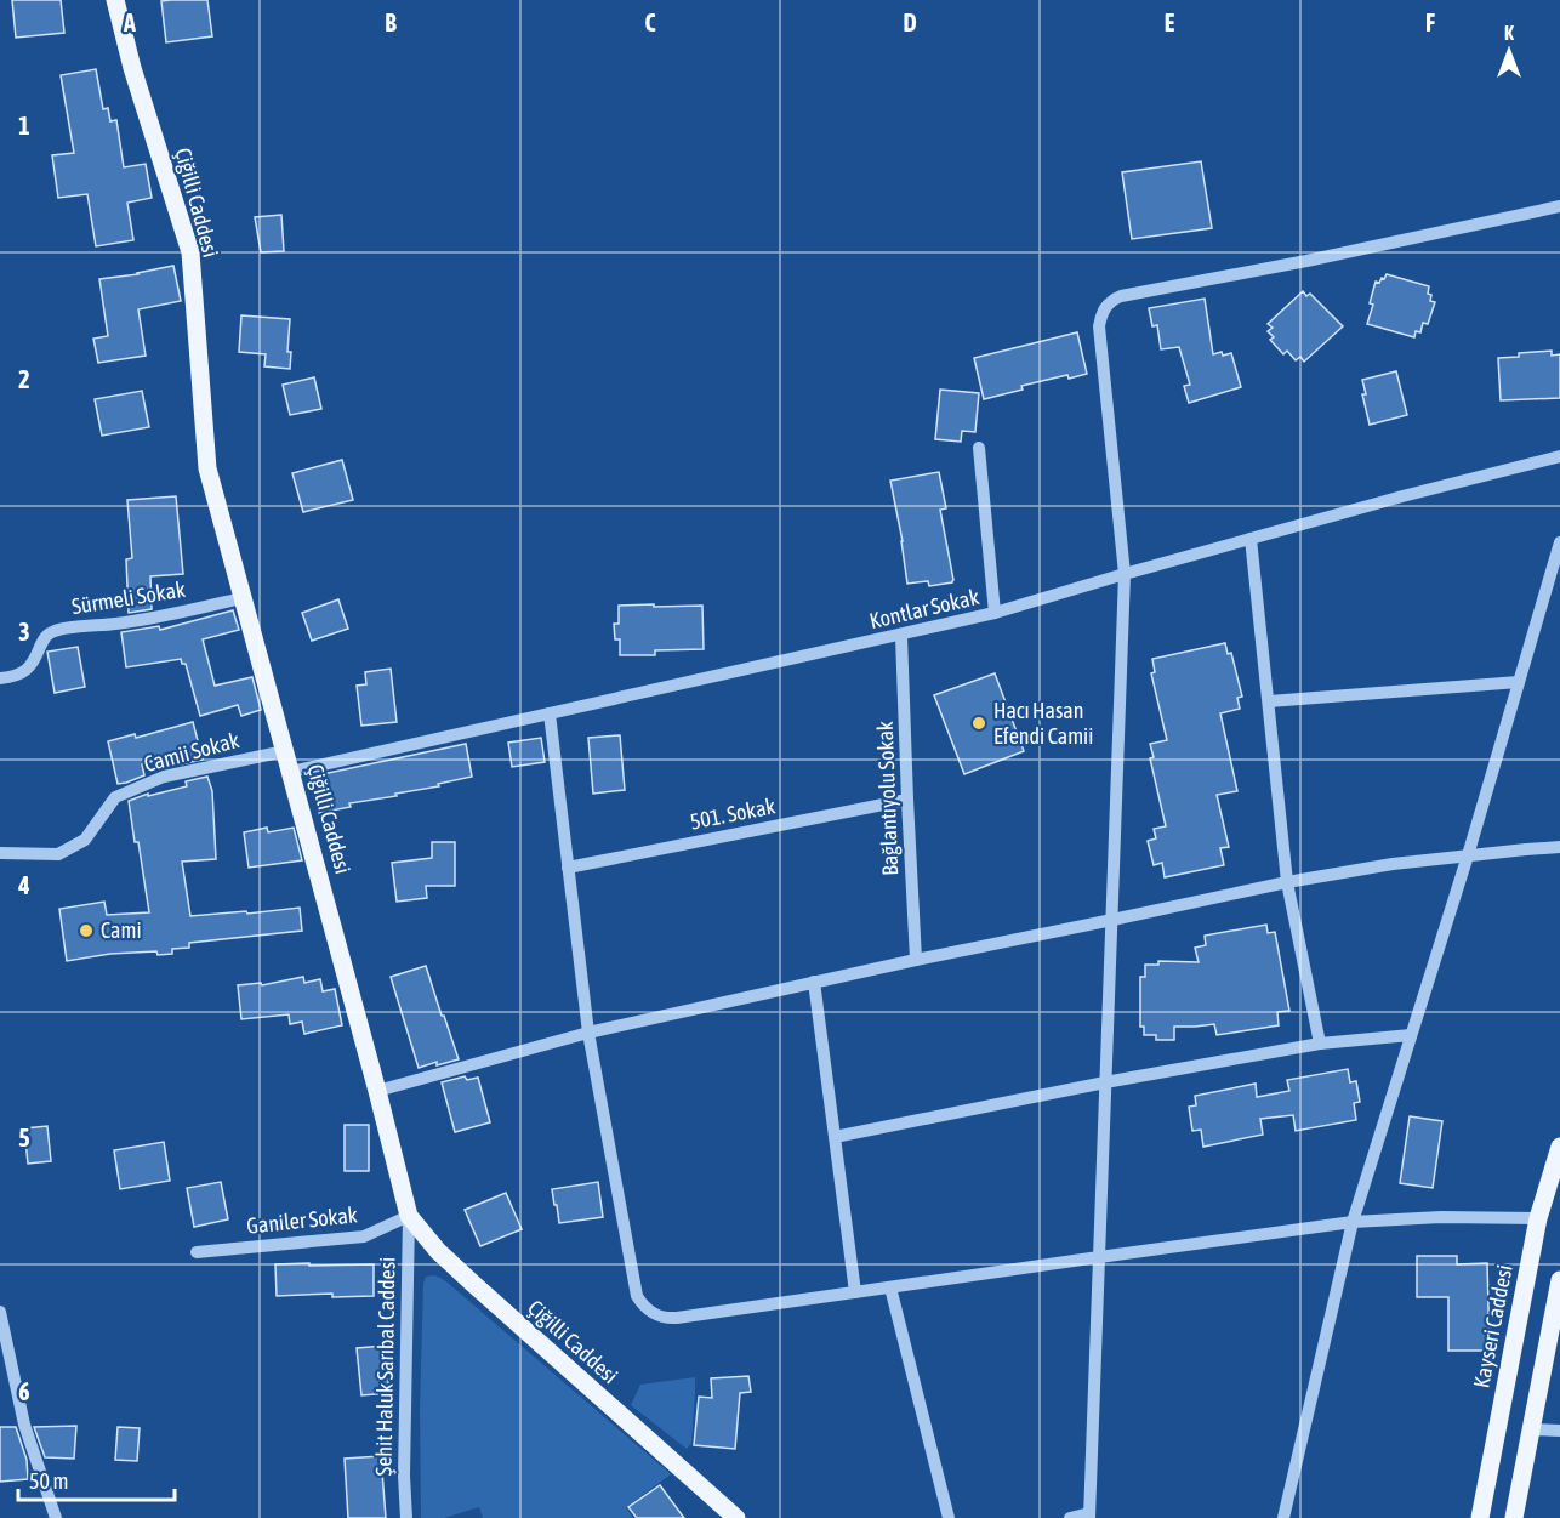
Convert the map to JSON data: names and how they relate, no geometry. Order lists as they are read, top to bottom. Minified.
{"streets":{"main road":["Çiğilli Caddesi","Kayseri Caddesi"],"street":["Sürmeli Sokak","Kontlar Sokak","Camii Sokak","Bağlantıyolu Sokak","501. Sokak","Ganiler Sokak","Şehit Haluk Sarıbal Caddesi"]},"crossings":[["Çiğilli Caddesi","Sürmeli Sokak"],["Çiğilli Caddesi","Kontlar Sokak"],["Çiğilli Caddesi","Camii Sokak"],["Çiğilli Caddesi","Ganiler Sokak"],["Çiğilli Caddesi","Şehit Haluk Sarıbal Caddesi"],["Kontlar Sokak","Bağlantıyolu Sokak"],["Bağlantıyolu Sokak","501. Sokak"],["Ganiler Sokak","Şehit Haluk Sarıbal Caddesi"]],"places":["Hacı Hasan Efendi Camii","Cami"],"scale_bar":"50 m","north":"top","grid":{"columns":["A","B","C","D","E","F"],"rows":["1","2","3","4","5","6"]}}
